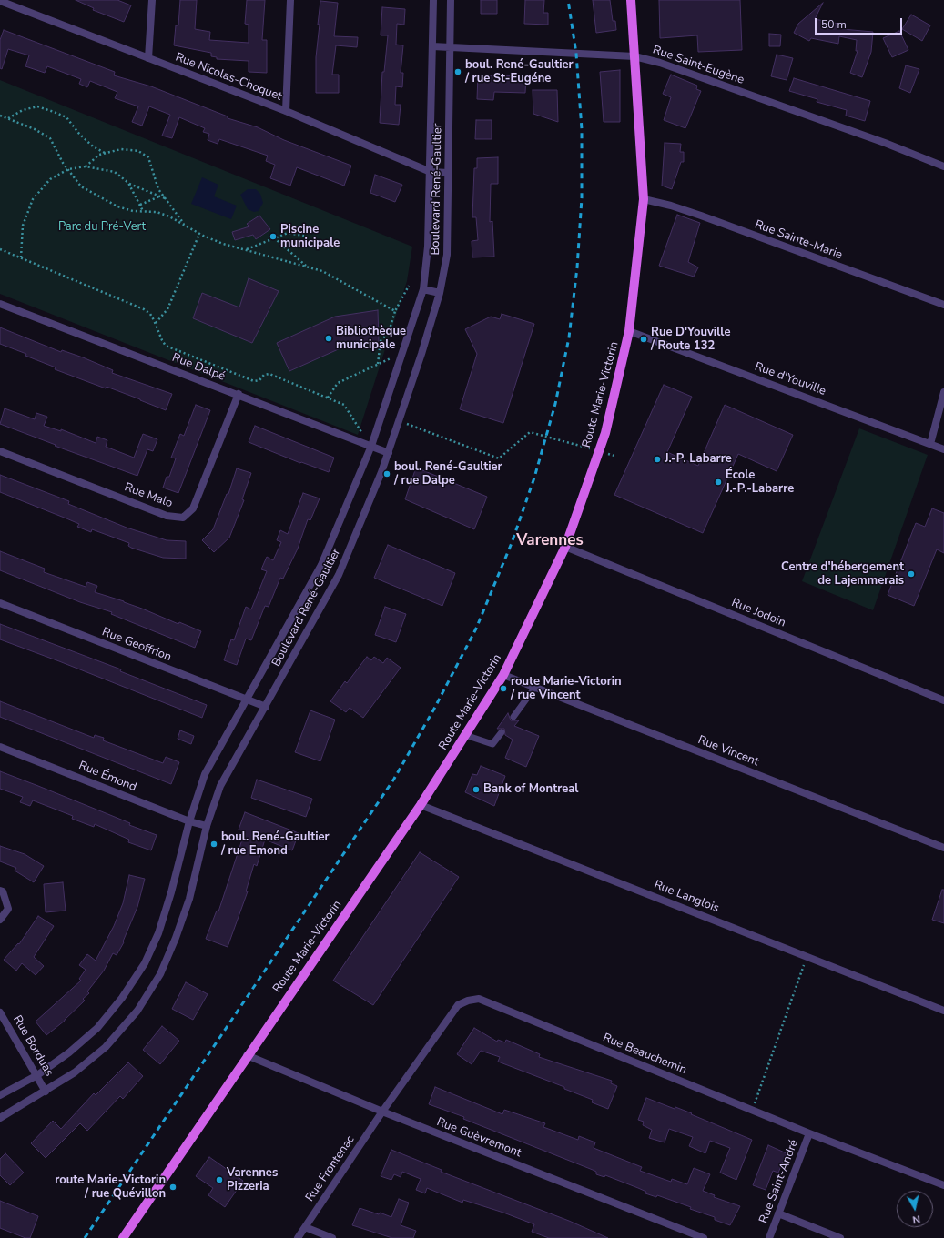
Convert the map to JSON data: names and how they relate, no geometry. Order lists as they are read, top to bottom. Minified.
{"streets":{"main road":["Route Marie-Victorin"],"street":["Rue Saint-Eugène","Rue Nicolas-Choquet","Boulevard René-Gaultier","Rue Sainte-Marie","Rue Dalpé","Rue d'Youville","Rue Malo","Rue Jodoin","Rue Geoffrion","Rue Vincent","Rue Émond","Rue Langlois","Rue Borduas","Rue Beauchemin","Rue Guèvremont","Rue Frontenac","Rue Saint-André"]},"crossings":[["Rue Saint-Eugène","Boulevard René-Gaultier"],["Rue Saint-Eugène","Route Marie-Victorin"],["Rue Nicolas-Choquet","Boulevard René-Gaultier"],["Boulevard René-Gaultier","Rue Dalpé"],["Boulevard René-Gaultier","Rue Geoffrion"],["Boulevard René-Gaultier","Rue Émond"],["Boulevard René-Gaultier","Rue Borduas"],["Rue Sainte-Marie","Route Marie-Victorin"],["Rue Dalpé","Rue Malo"],["Rue d'Youville","Route Marie-Victorin"],["Route Marie-Victorin","Rue Jodoin"],["Route Marie-Victorin","Rue Vincent"],["Route Marie-Victorin","Rue Langlois"],["Route Marie-Victorin","Rue Guèvremont"],["Rue Beauchemin","Rue Guèvremont"],["Rue Beauchemin","Rue Frontenac"],["Rue Beauchemin","Rue Saint-André"],["Rue Guèvremont","Rue Frontenac"]],"districts":["Varennes"],"parks":["Parc du Pré-Vert"],"places":["boul. René-Gaultier / rue St-Eugéne","Piscine municipale","Bibliothèque municipale","Rue D'Youville / Route 132","J.-P. Labarre","boul. René-Gaultier / rue Dalpe","École J.-P.-Labarre","Centre d'hébergement de Lajemmerais","route Marie-Victorin / rue Vincent","Bank of Montreal","boul. René-Gaultier / rue Emond","Varennes Pizzeria","route Marie-Victorin / rue Quévillon"],"scale_bar":"50 m","north":"bottom"}
